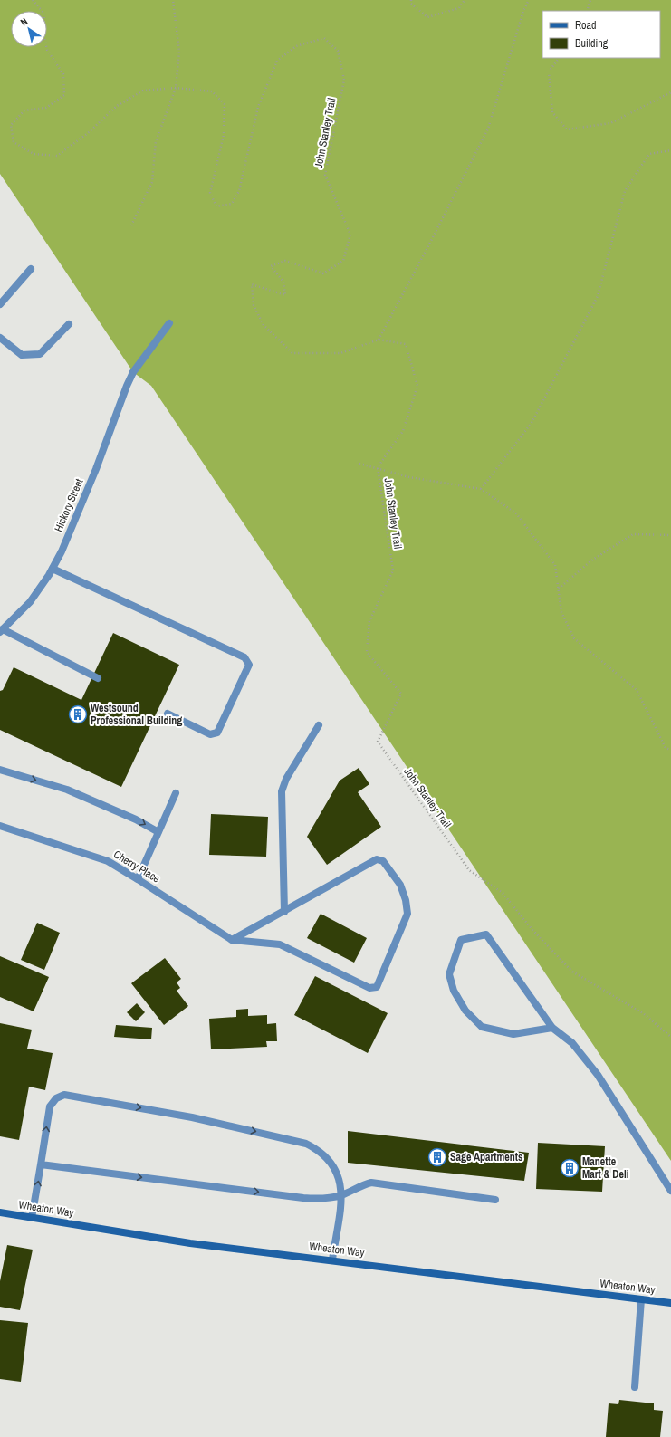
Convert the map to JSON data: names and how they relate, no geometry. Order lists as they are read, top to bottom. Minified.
{"streets":{"main road":["Wheaton Way"],"street":["Hickory Street","Cherry Place"],"path":["John Stanley Trail"]},"places":{"building":["Westsound Professional Building","Sage Apartments","Manette Mart & Deli"]},"legend":["Road","Building"],"north":"top left"}
